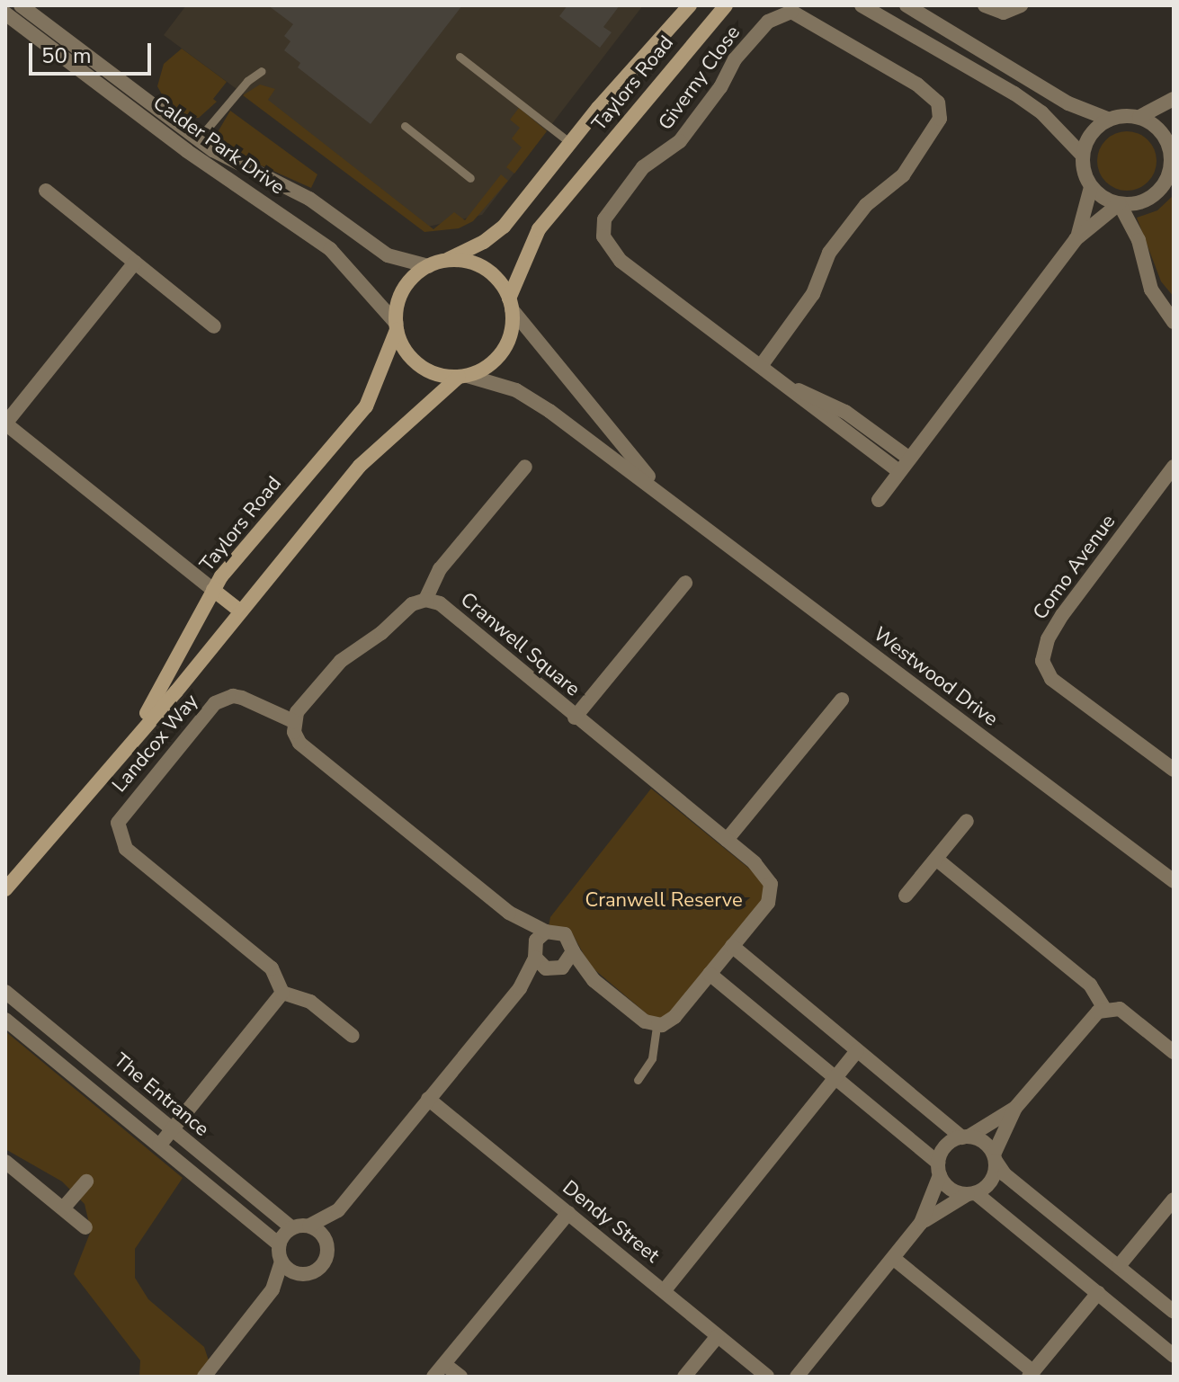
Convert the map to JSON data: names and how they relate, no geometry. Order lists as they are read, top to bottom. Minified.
{"streets":{"main road":["Taylors Road"],"street":["Giverny Close","Calder Park Drive","Como Avenue","Cranwell Square","Westwood Drive","Landcox Way","The Entrance","Dendy Street"]},"crossings":[["Taylors Road","Calder Park Drive"],["Taylors Road","Westwood Drive"],["Calder Park Drive","Westwood Drive"]],"parks":["Cranwell Reserve"],"scale_bar":"50 m"}
